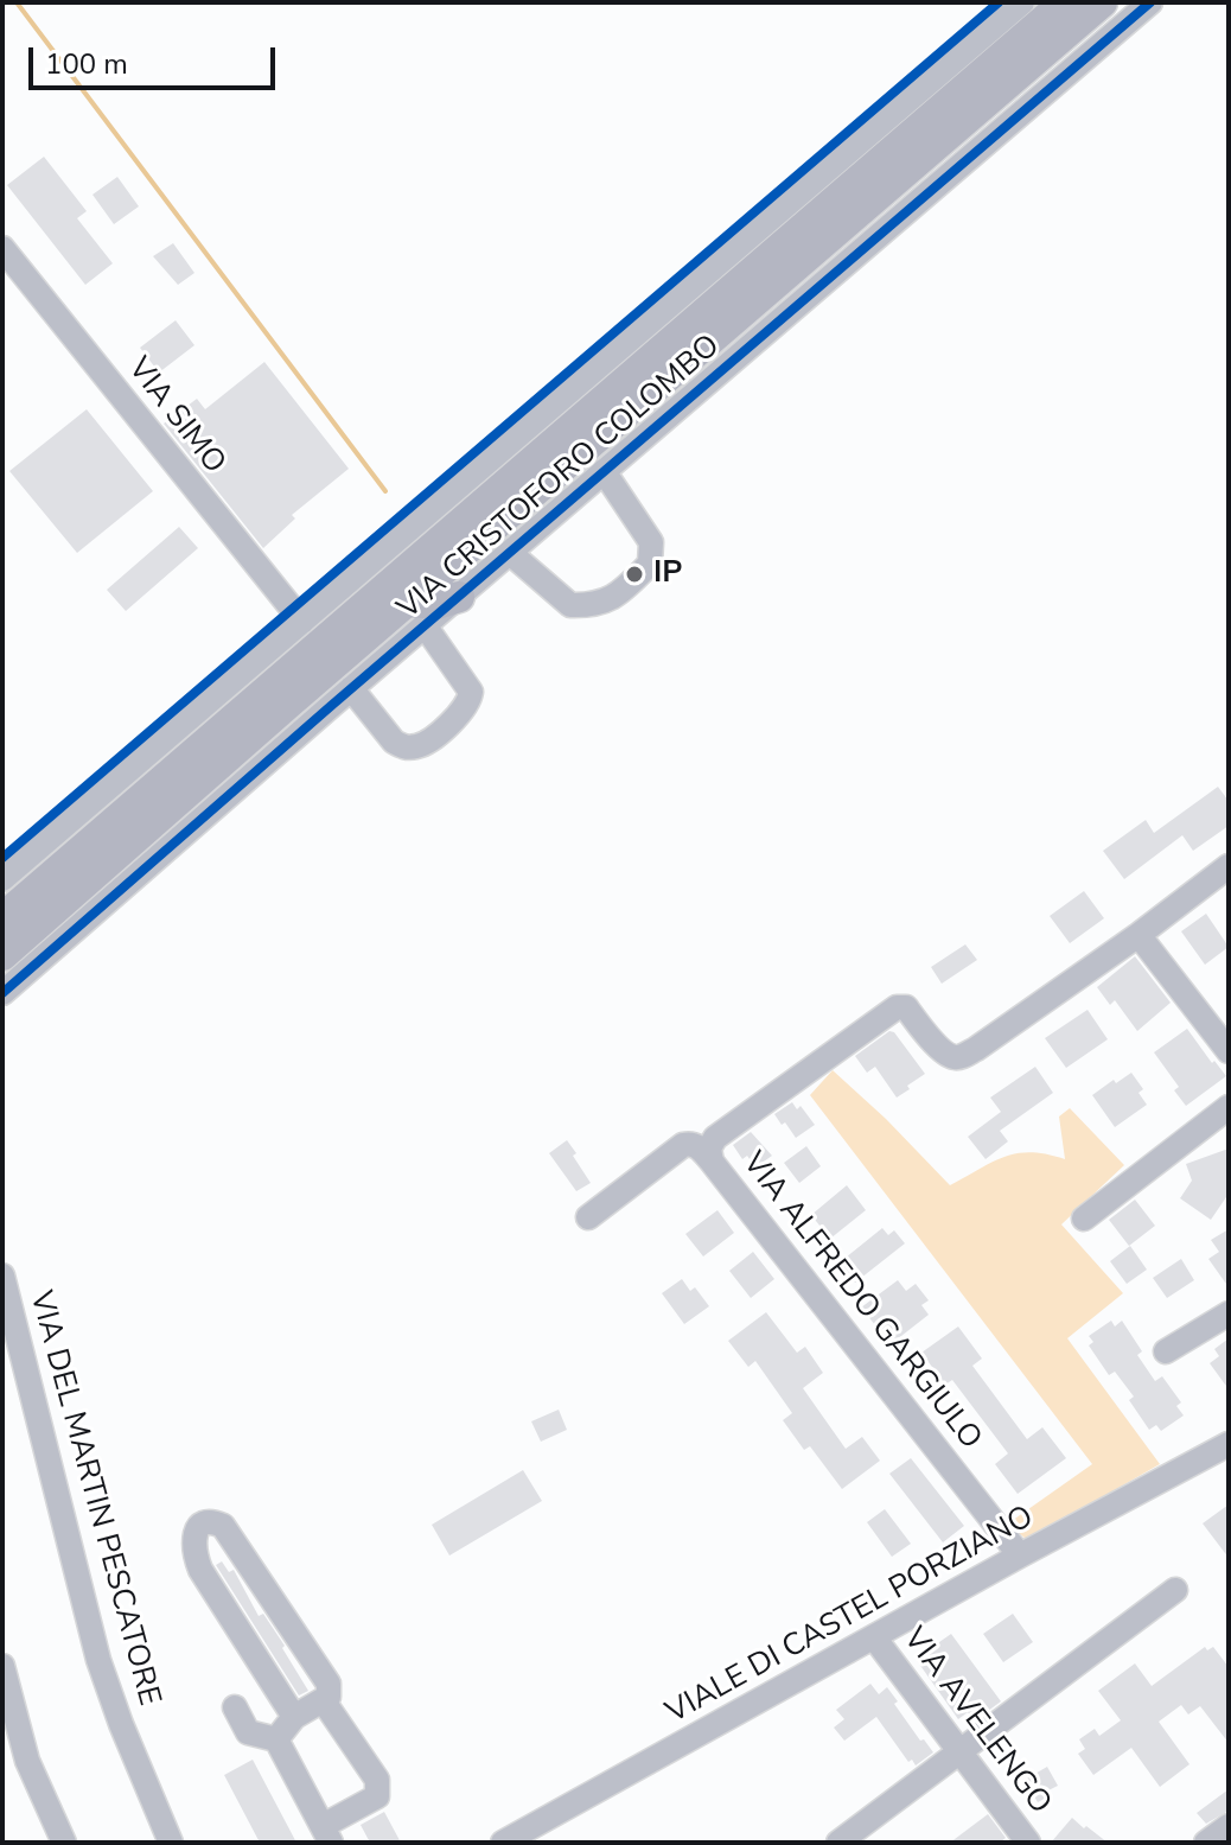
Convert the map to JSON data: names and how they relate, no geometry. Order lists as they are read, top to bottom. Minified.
{"streets":{"main road":["VIA CRISTOFORO COLOMBO"],"street":["VIA SIMO","VIA ALFREDO GARGIULO","VIA DEL MARTIN PESCATORE","VIALE DI CASTEL PORZIANO","VIA AVELENGO"]},"crossings":[["VIA SIMO","VIA CRISTOFORO COLOMBO"],["VIA ALFREDO GARGIULO","VIALE DI CASTEL PORZIANO"],["VIALE DI CASTEL PORZIANO","VIA AVELENGO"]],"places":["IP"],"scale_bar":"100 m"}
